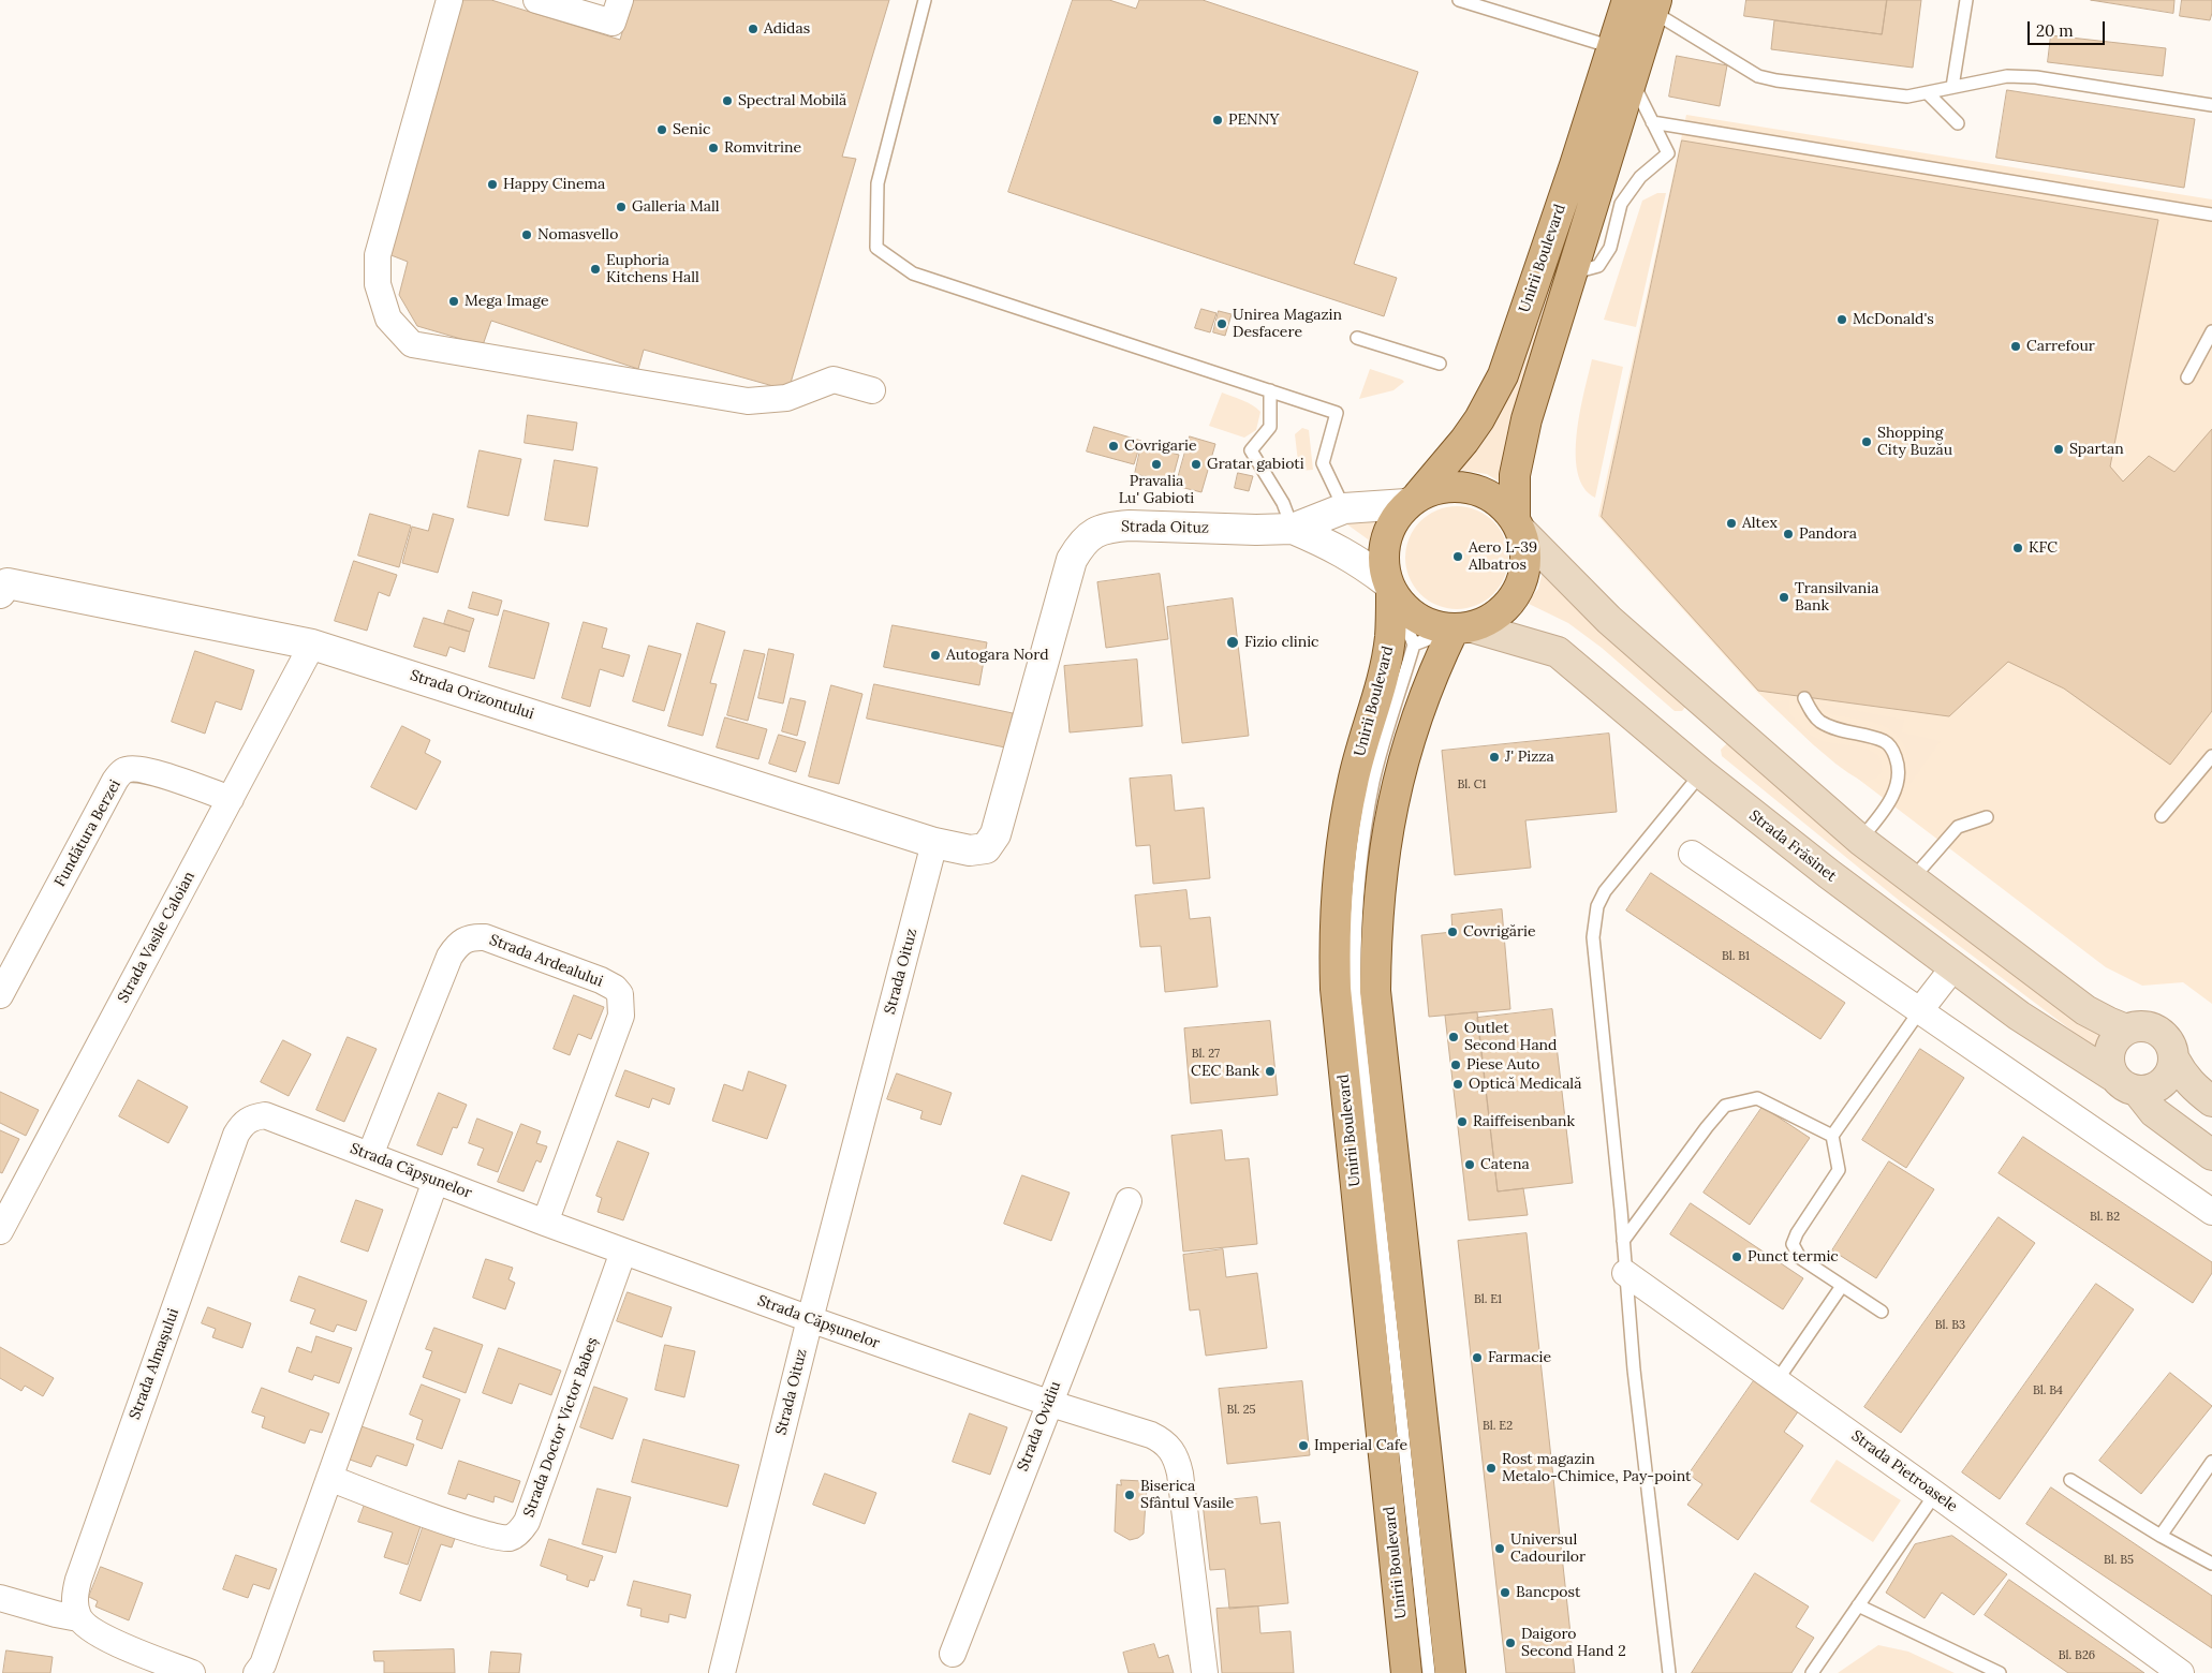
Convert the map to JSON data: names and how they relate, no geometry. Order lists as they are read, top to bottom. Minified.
{"streets":{"main road":["Unirii Boulevard","Strada Frăsinet"],"street":["Strada Oituz","Strada Orizontului","Fundătura Berzei","Strada Vasile Caloian","Strada Ardealului","Strada Căpșunelor","Strada Almașului","Strada Ovidiu","Strada Doctor Victor Babeș","Strada Pietroasele"]},"crossings":[["Unirii Boulevard","Strada Oituz"],["Unirii Boulevard","Strada Frăsinet"],["Strada Oituz","Strada Orizontului"],["Strada Oituz","Strada Frăsinet"],["Strada Oituz","Strada Căpșunelor"],["Strada Orizontului","Strada Vasile Caloian"],["Fundătura Berzei","Strada Vasile Caloian"],["Strada Ardealului","Strada Căpșunelor"],["Strada Căpșunelor","Strada Almașului"],["Strada Căpșunelor","Strada Ovidiu"],["Strada Căpșunelor","Strada Doctor Victor Babeș"]],"places":["Adidas","Spectral Mobilă","PENNY","Senic","Romvitrine","Happy Cinema","Galleria Mall","Nomasvello","Euphoria Kitchens Hall","Mega Image","McDonald's","Unirea Magazin Desfacere","Carrefour","Shopping City Buzău","Covrigarie","Spartan","Pravalia Lu' Gabioti","Gratar gabioti","Altex","Pandora","KFC","Aero L-39 Albatros","Transilvania Bank","Fizio clinic","Autogara Nord","J' Pizza","Covrigărie","Outlet Second Hand","Piese Auto","CEC Bank","Optică Medicală","Raiffeisenbank","Catena","Punct termic","Farmacie","Imperial Cafe","Rost magazin Metalo-Chimice, Pay-point","Biserica Sfântul Vasile","Universul Cadourilor","Bancpost","Daigoro Second Hand 2"],"house_numbers":["Bl. C1","Bl. B1","Bl. 27","Bl. B2","Bl. E1","Bl. B3","Bl. B4","Bl. 25","Bl. E2","Bl. B5","Bl. B26"],"scale_bar":"20 m"}
